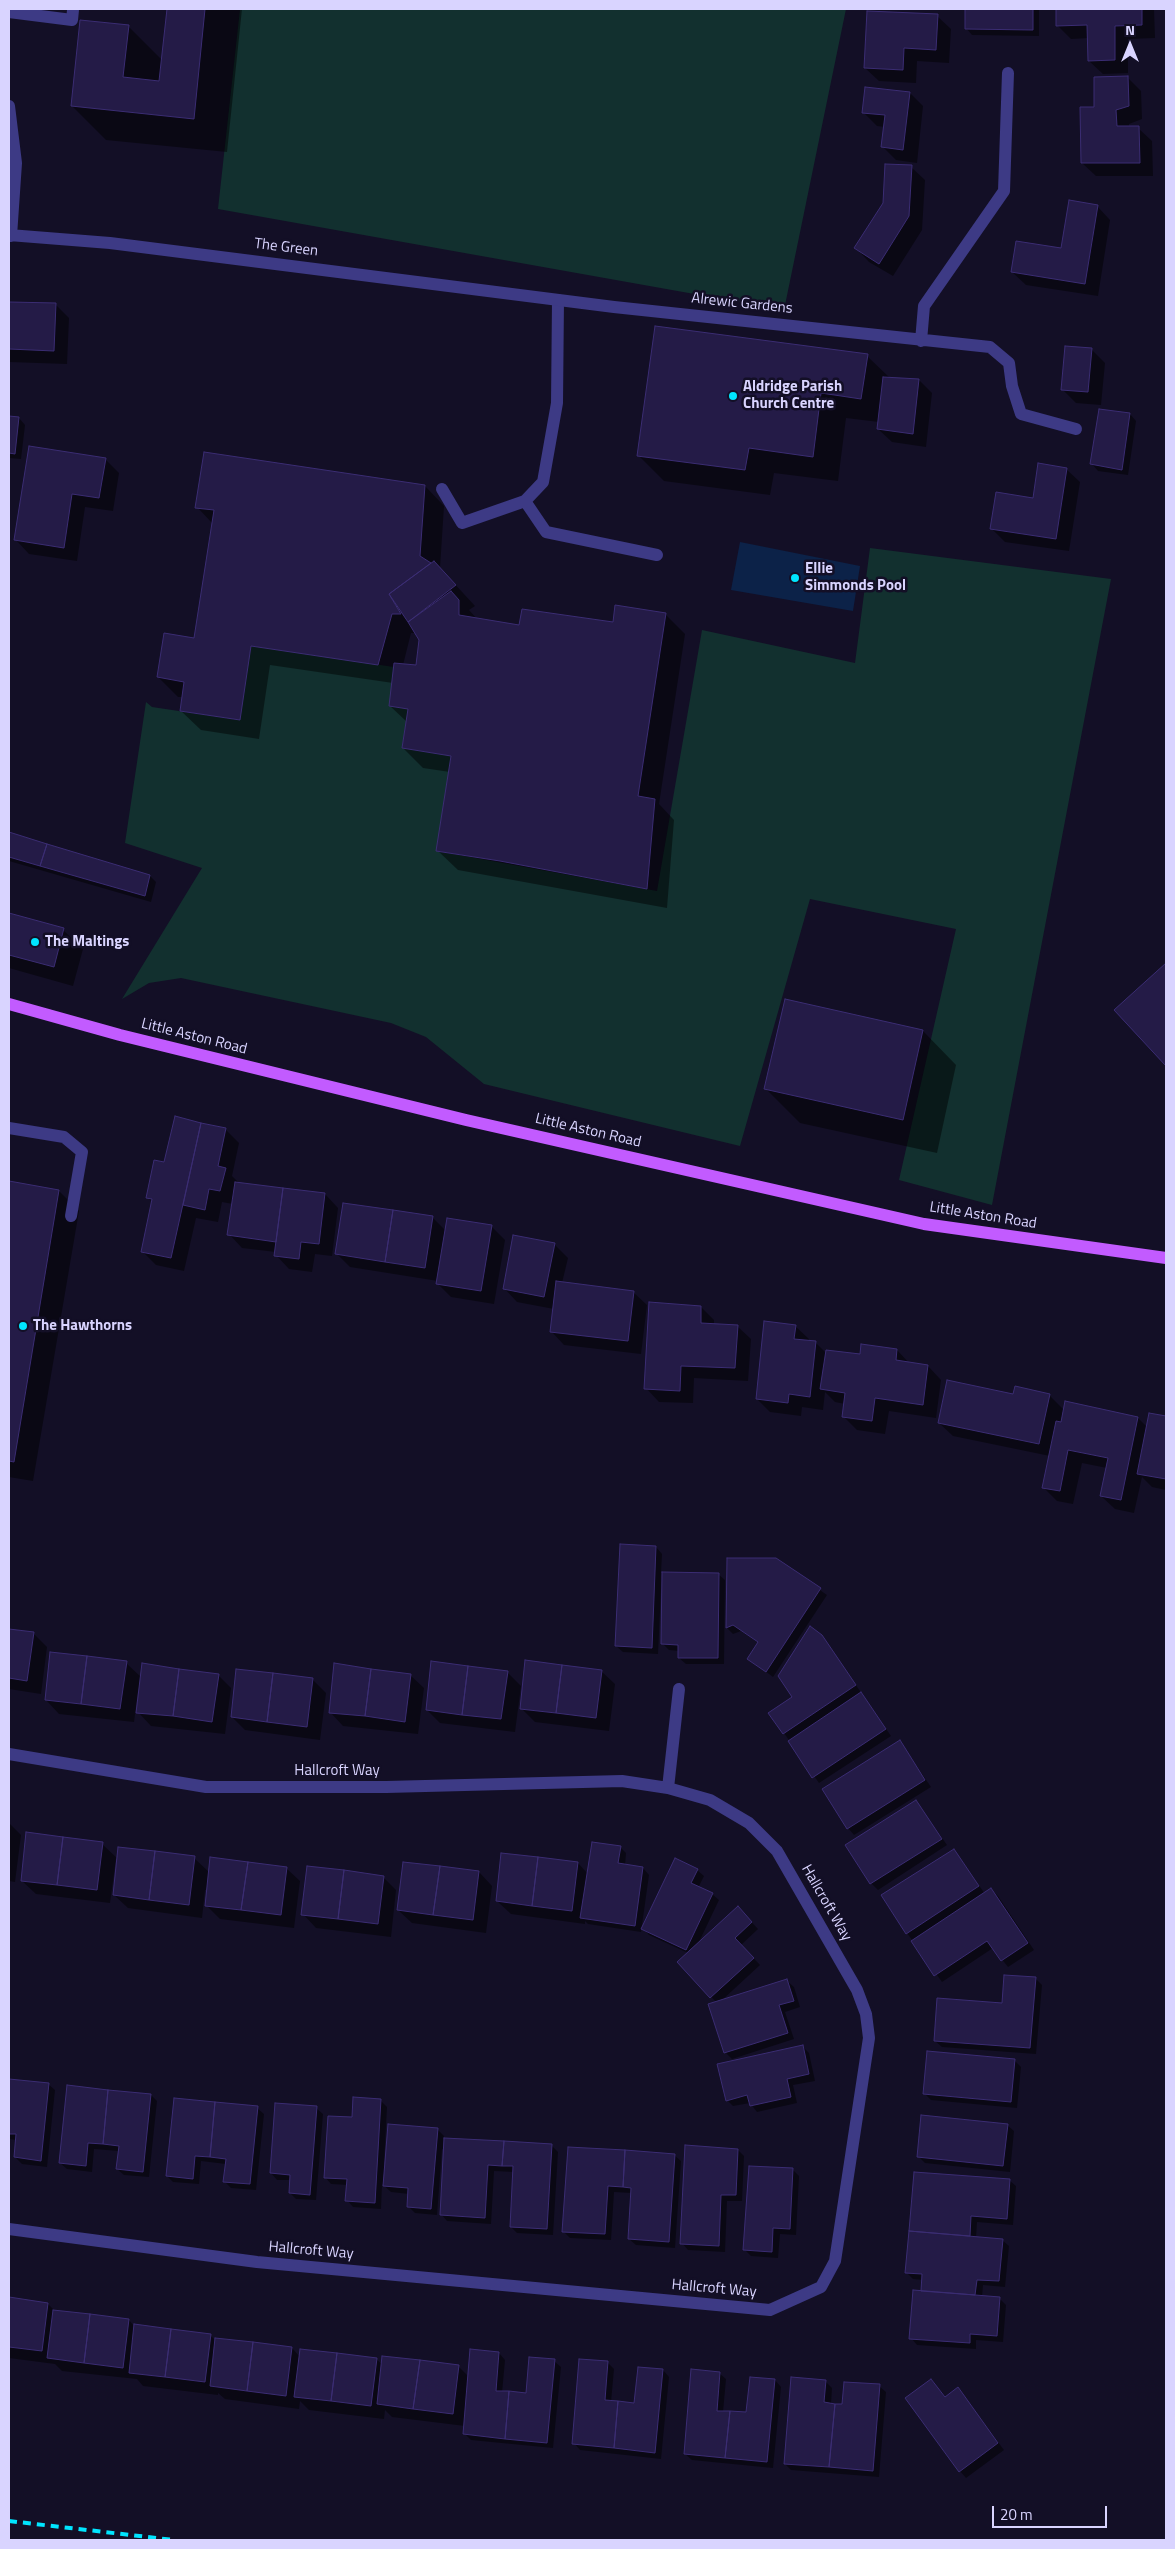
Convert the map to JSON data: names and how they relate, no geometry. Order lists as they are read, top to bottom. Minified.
{"streets":{"main road":["Little Aston Road"],"street":["The Green","Alrewic Gardens","Hallcroft Way"]},"crossings":[["The Green","Alrewic Gardens"]],"places":["Aldridge Parish Church Centre","Ellie Simmonds Pool","The Maltings","The Hawthorns"],"scale_bar":"20 m","north":"top"}
